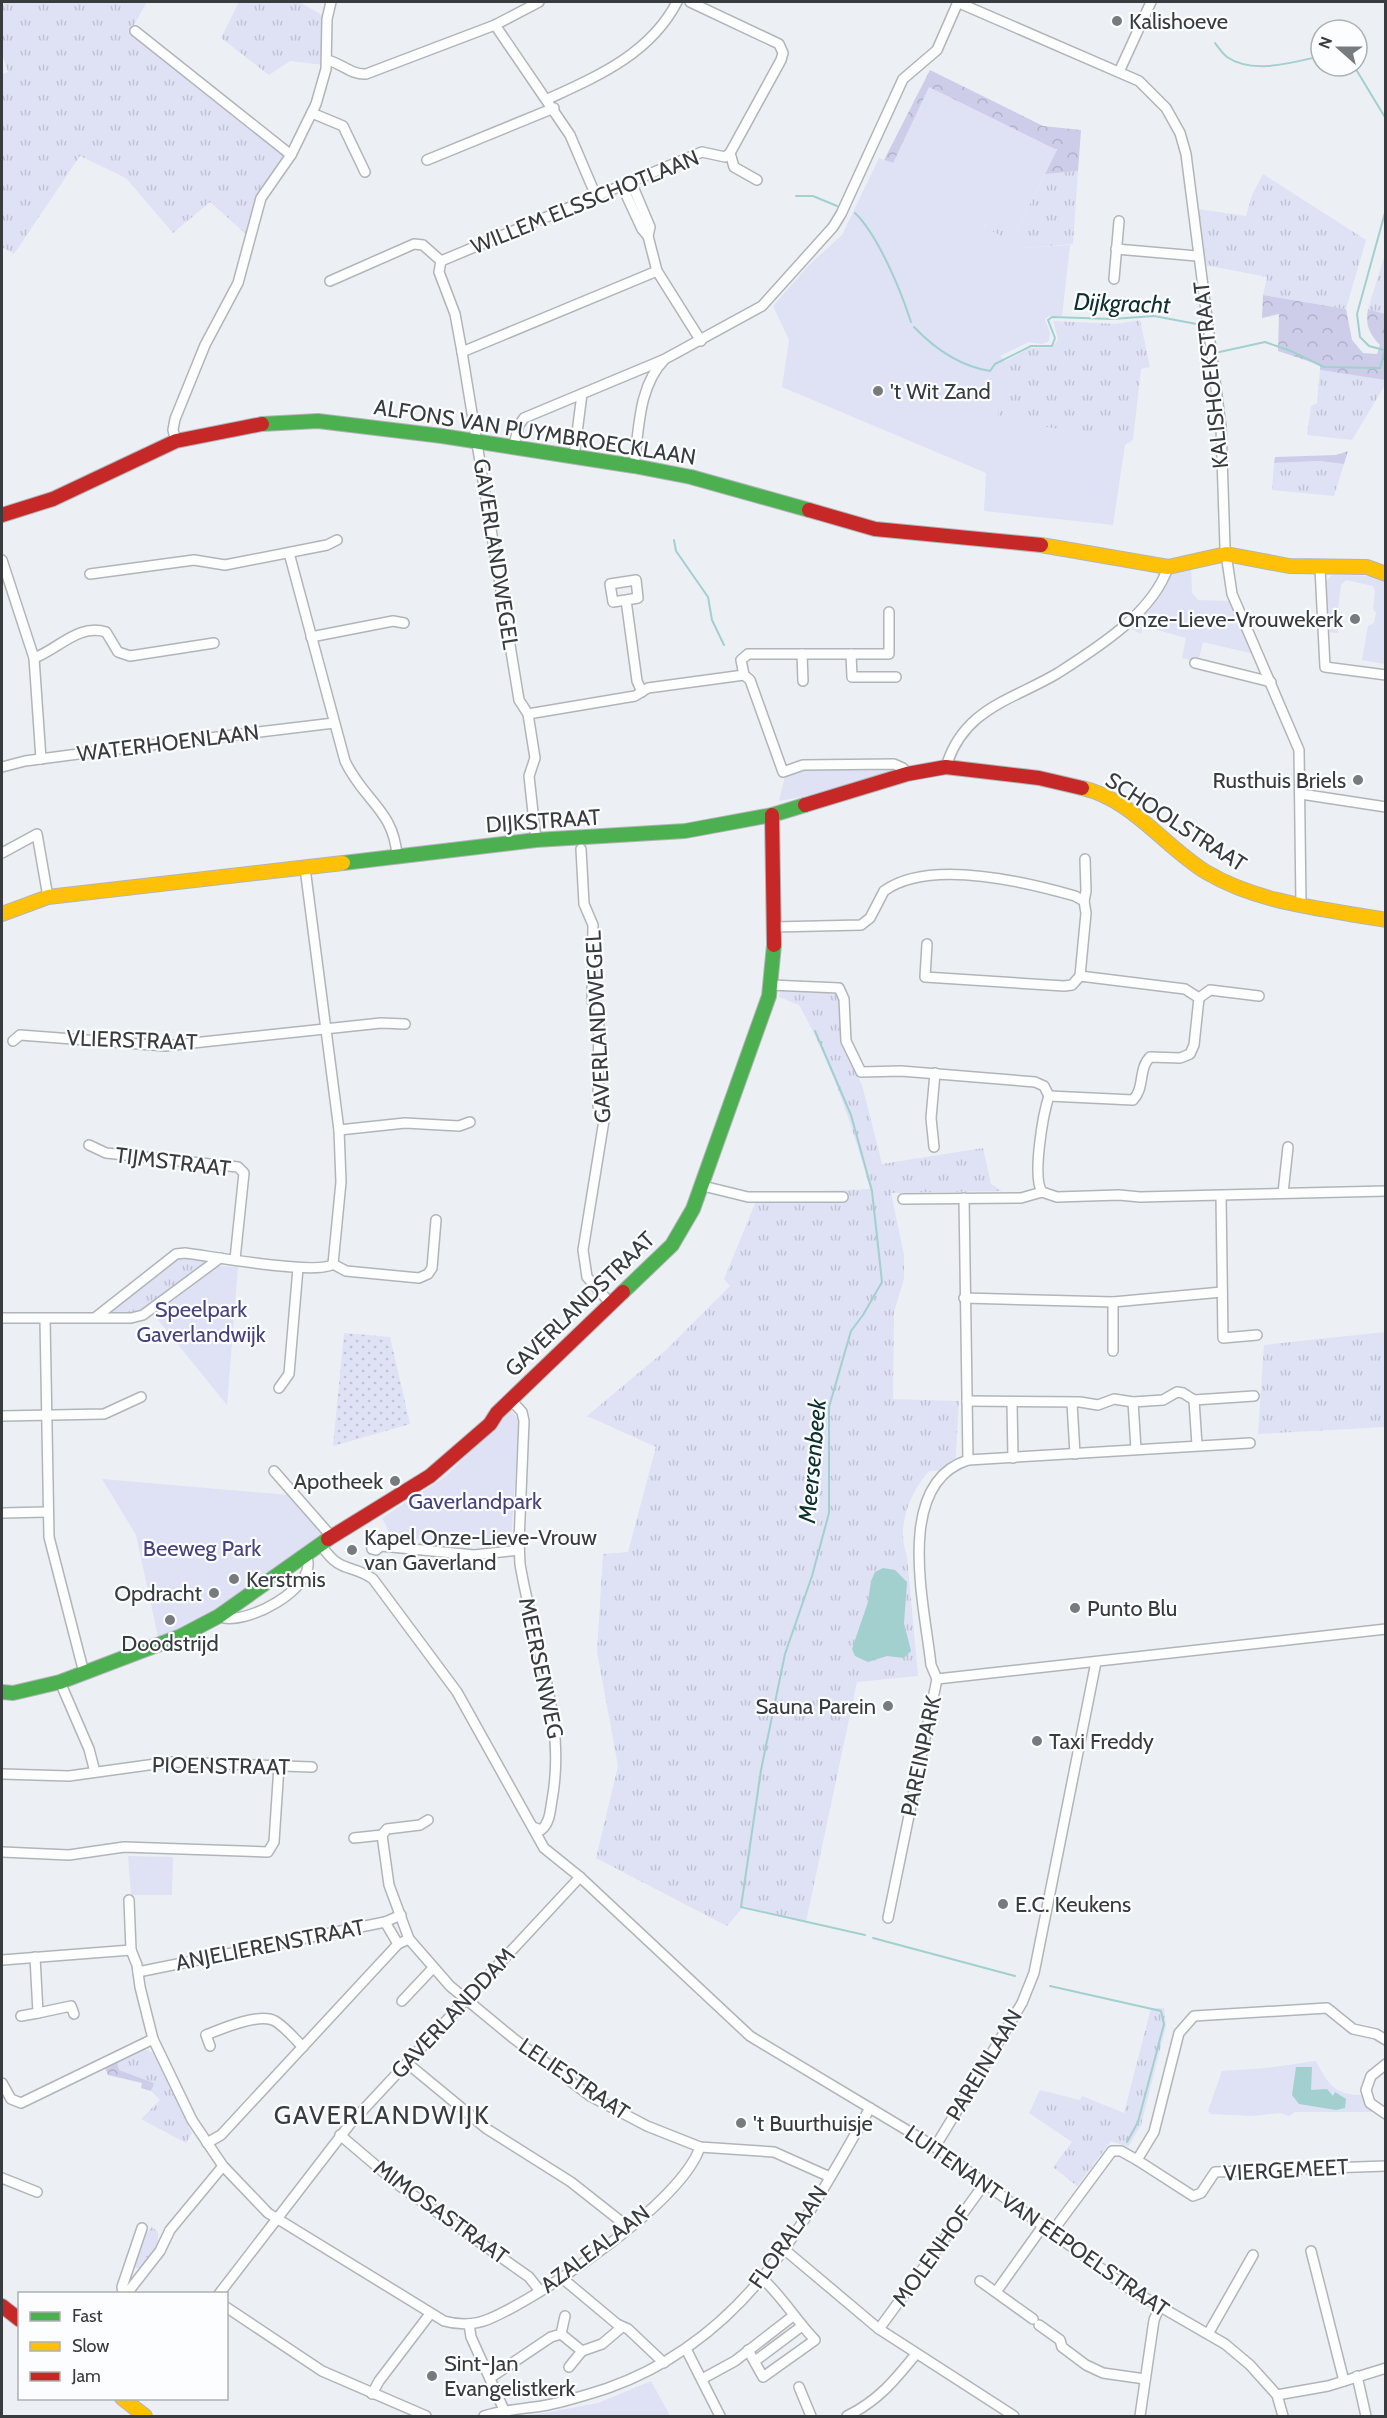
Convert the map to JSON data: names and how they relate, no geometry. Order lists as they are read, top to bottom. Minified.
{"streets":{"street":["WILLEM ELSSCHOTLAAN","KALISHOEKSTRAAT","ALFONS VAN PUYMBROECKLAAN","GAVERLANDWEGEL","WATERHOENLAAN","DIJKSTRAAT","SCHOOLSTRAAT","VLIERSTRAAT","TIJMSTRAAT","GAVERLANDSTRAAT","MEERSENWEG","PAREINPARK","PIOENSTRAAT","ANJELIERENSTRAAT","GAVERLANDDAM","PAREINLAAN","LELIESTRAAT","VIERGEMEET","MIMOSASTRAAT","LUITENANT VAN EEPOELSTRAAT","FLORALAAN","AZALEALAAN","MOLENHOF"]},"crossings":[["WILLEM ELSSCHOTLAAN","GAVERLANDWEGEL"],["KALISHOEKSTRAAT","SCHOOLSTRAAT"],["ALFONS VAN PUYMBROECKLAAN","GAVERLANDWEGEL"],["GAVERLANDWEGEL","DIJKSTRAAT"],["GAVERLANDWEGEL","GAVERLANDSTRAAT"],["DIJKSTRAAT","SCHOOLSTRAAT"],["DIJKSTRAAT","GAVERLANDSTRAAT"],["GAVERLANDSTRAAT","MEERSENWEG"],["GAVERLANDSTRAAT","LUITENANT VAN EEPOELSTRAAT"],["MEERSENWEG","LUITENANT VAN EEPOELSTRAAT"],["PAREINPARK","PAREINLAAN"],["ANJELIERENSTRAAT","AZALEALAAN"],["GAVERLANDDAM","LELIESTRAAT"],["GAVERLANDDAM","MIMOSASTRAAT"],["GAVERLANDDAM","LUITENANT VAN EEPOELSTRAAT"],["GAVERLANDDAM","AZALEALAAN"],["PAREINLAAN","LUITENANT VAN EEPOELSTRAAT"],["LELIESTRAAT","FLORALAAN"],["LELIESTRAAT","AZALEALAAN"],["VIERGEMEET","LUITENANT VAN EEPOELSTRAAT"],["MIMOSASTRAAT","AZALEALAAN"],["LUITENANT VAN EEPOELSTRAAT","FLORALAAN"],["LUITENANT VAN EEPOELSTRAAT","MOLENHOF"]],"districts":["GAVERLANDWIJK"],"water":["Dijkgracht","Meersenbeek"],"parks":["Speelpark Gaverlandwijk","Gaverlandpark","Beeweg Park"],"places":["Kalishoeve","'t Wit Zand","Onze-Lieve-Vrouwekerk","Rusthuis Briels","Apotheek","Kapel Onze-Lieve-Vrouw van Gaverland","Kerstmis","Opdracht","Punto Blu","Doodstrijd","Sauna Parein","Taxi Freddy","E.C. Keukens","'t Buurthuisje","Sint-Jan Evangelistkerk"],"legend":["Fast","Slow","Jam"],"north":"left"}
